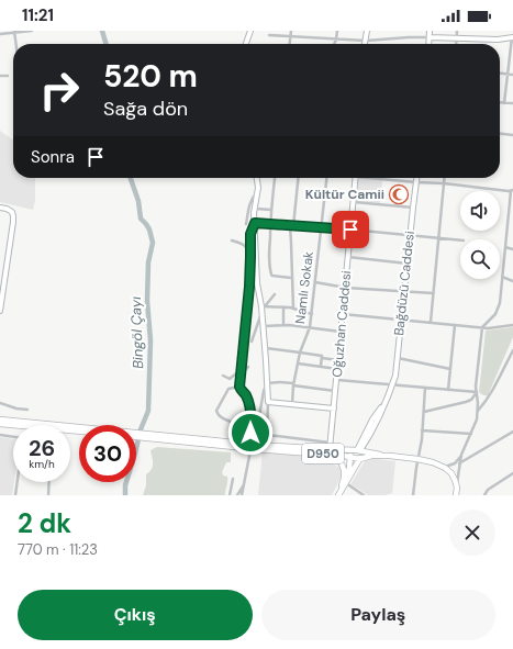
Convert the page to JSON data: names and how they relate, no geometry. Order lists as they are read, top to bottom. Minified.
{"streets":{"main road":["D950"],"street":["Bağdüzü Caddesi","Namlı Sokak","Oğuzhan Caddesi"]},"crossings":[["Bağdüzü Caddesi","D950"],["Oğuzhan Caddesi","D950"]],"water":["Bingöl Çayı"],"places":{"mosque":["Kültür Camii"]},"page":{"status":"11:21","turn":["520 m","Sağa dön"],"then":"Sonra","speed":"26 km/h","limit":"30","heading":["2 dk","770 m · 11:23"],"buttons":["Çıkış","Paylaş"]}}
